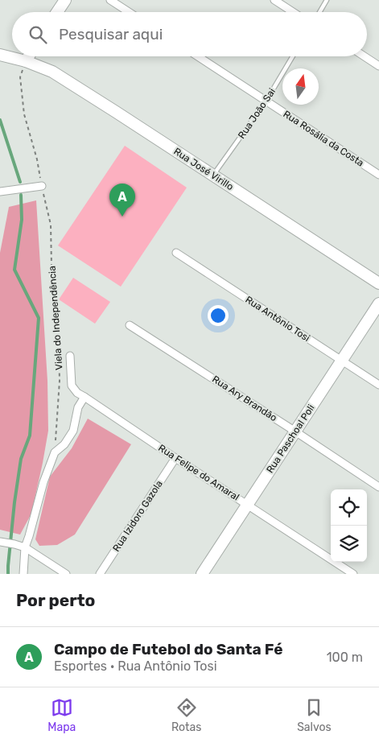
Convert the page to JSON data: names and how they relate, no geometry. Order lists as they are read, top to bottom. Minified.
{"streets":{"street":["Rua Rosália da Costa","Rua José Virillo","Rua Antônio Tosi","Rua Ary Brandão","Rua Paschoal Poli","Rua Felipe do Amaral","Rua Izidoro Gazola"],"lane":["Rua João Sai"],"path":["Viela do Independência"]},"crossings":[["Rua João Sai","Rua Rosália da Costa"],["Rua João Sai","Rua José Virillo"],["Rua José Virillo","Viela do Independência"],["Rua Antônio Tosi","Rua Paschoal Poli"],["Rua Ary Brandão","Rua Paschoal Poli"],["Rua Paschoal Poli","Rua Felipe do Amaral"],["Rua Felipe do Amaral","Rua Izidoro Gazola"]],"north":"top","page":{"search":"Pesquisar aqui","pins":"A","heading":"Por perto","list":[{"mark":"A","name":"Campo de Futebol do Santa Fé","note":"Esportes · Rua Antônio Tosi","value":"100 m"}],"nav":["Mapa","Rotas","Salvos"]}}
